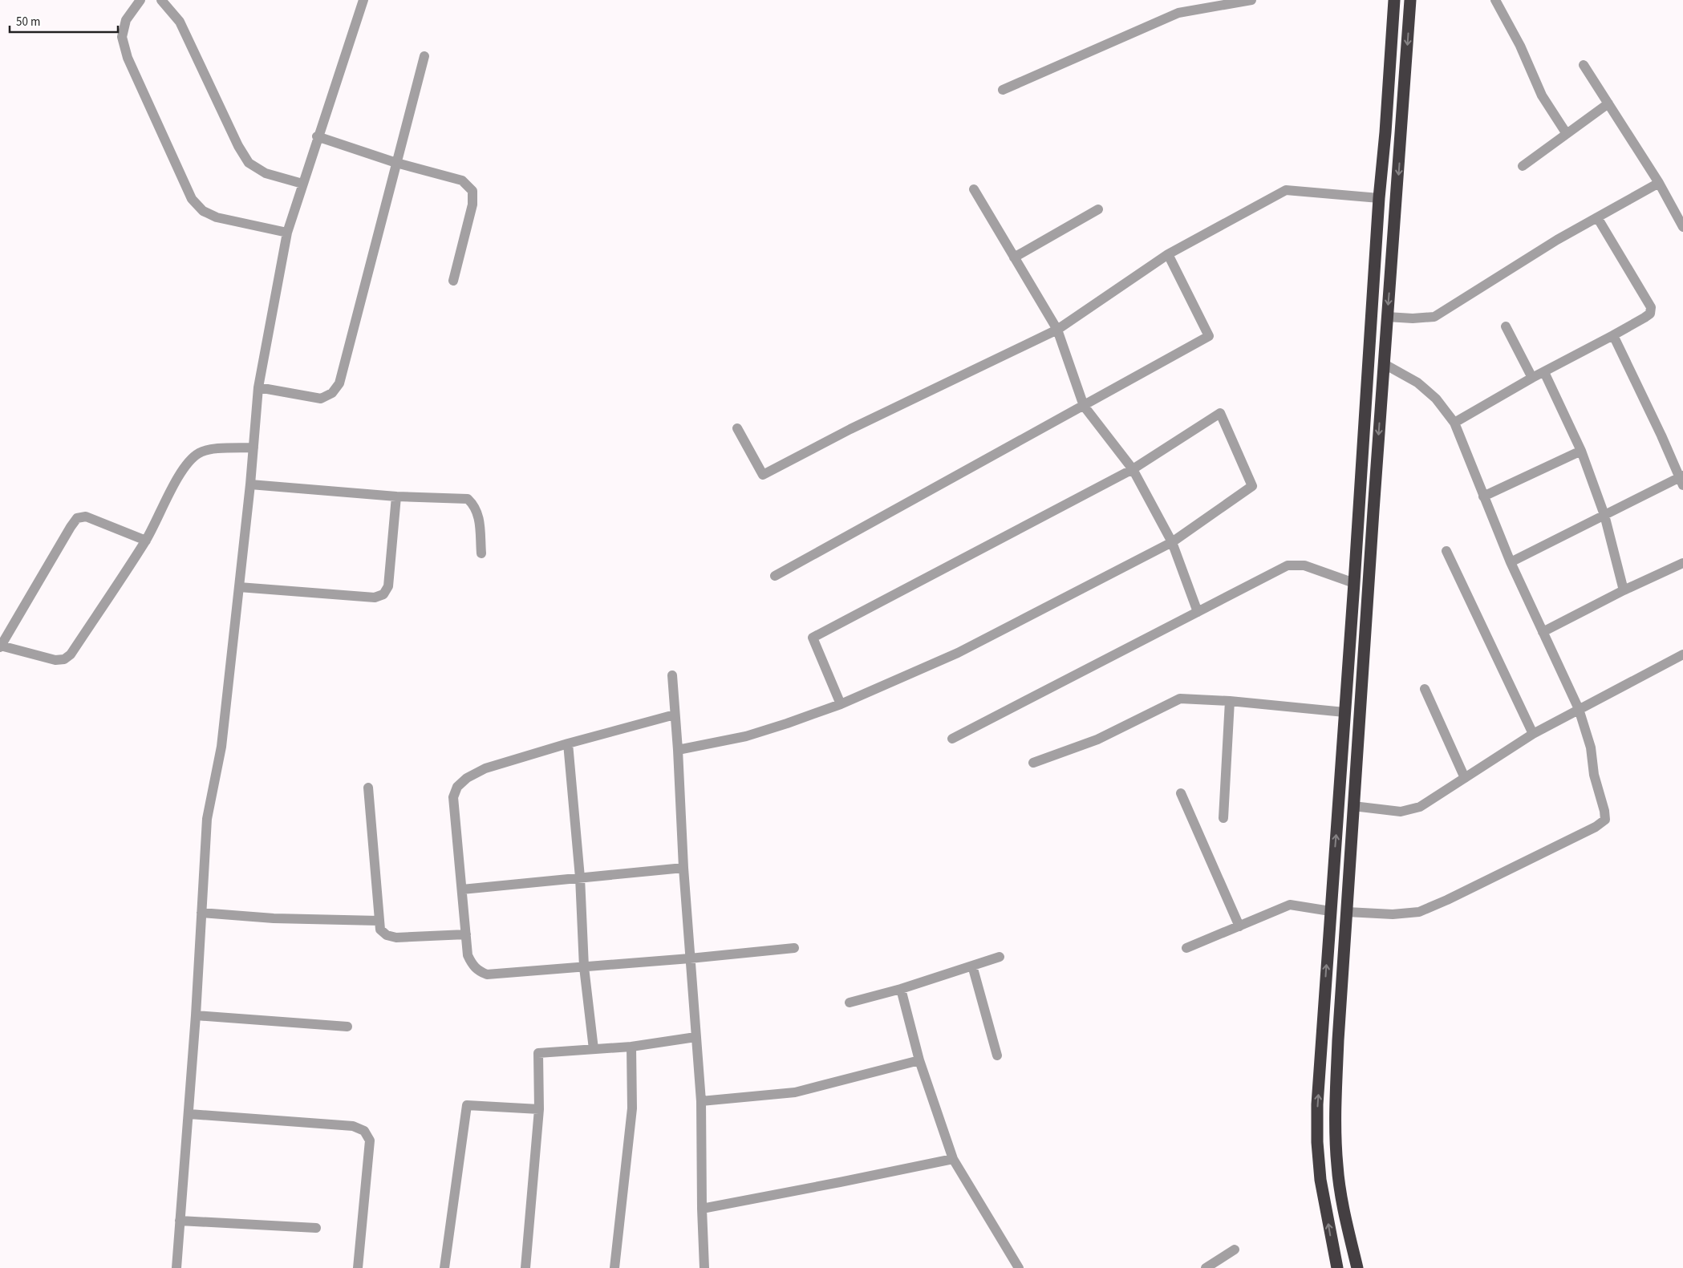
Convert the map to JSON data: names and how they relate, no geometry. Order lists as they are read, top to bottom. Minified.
{"scale_bar":"50 m"}
